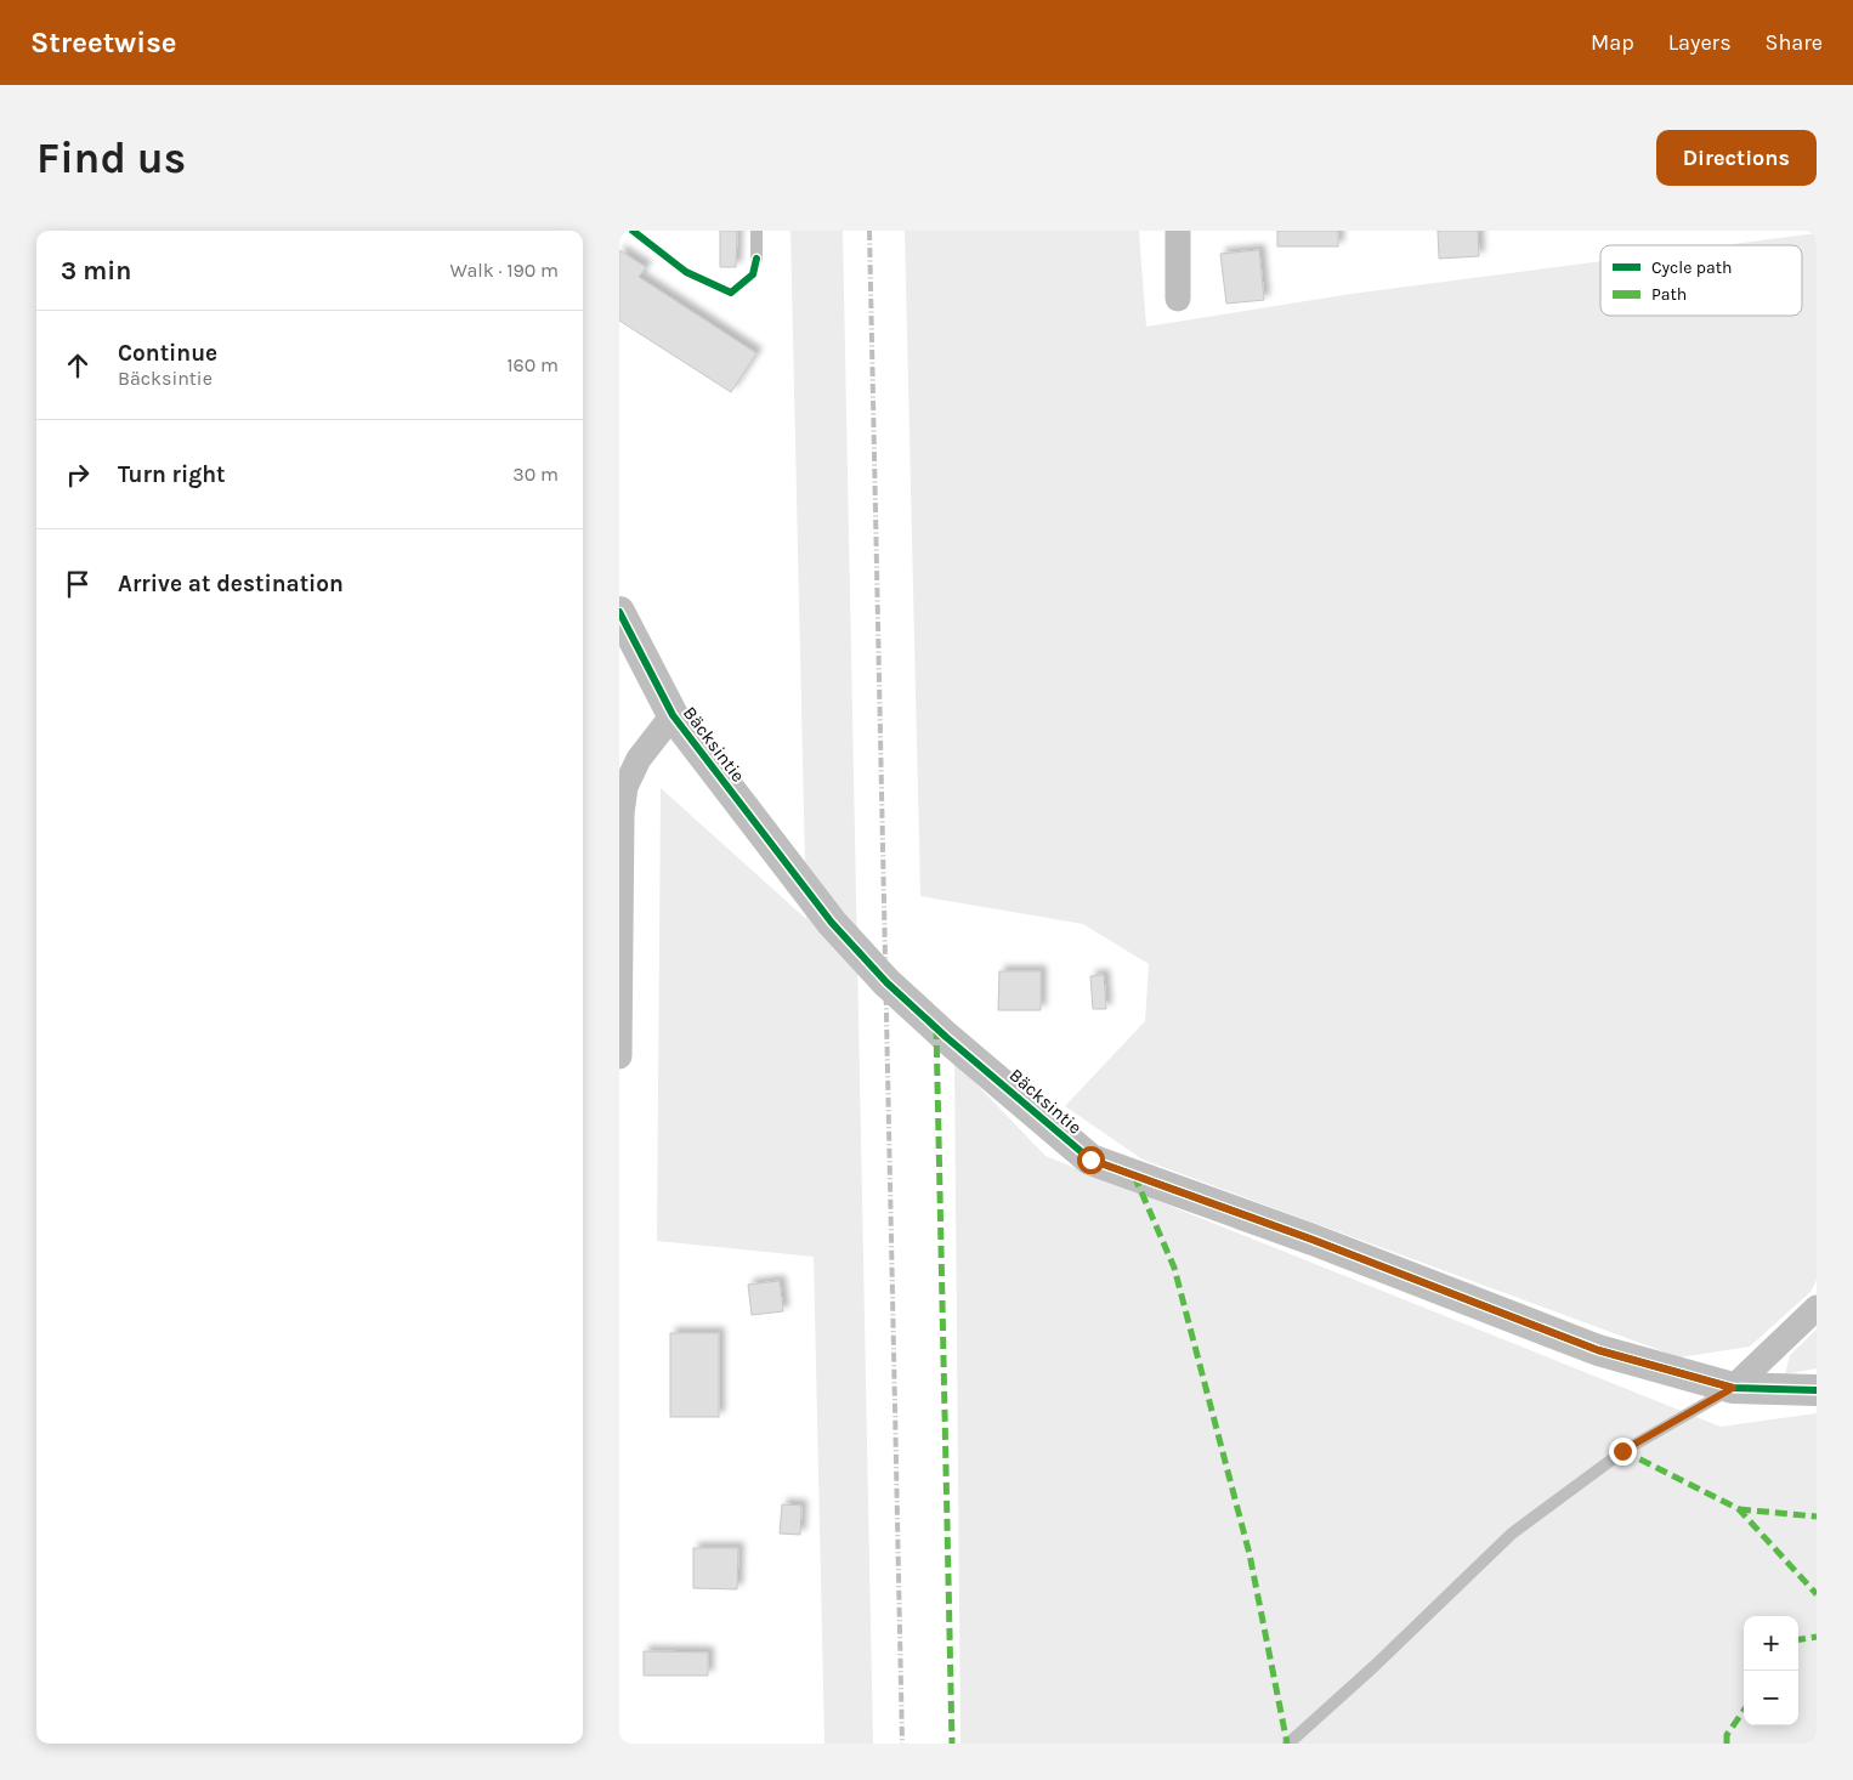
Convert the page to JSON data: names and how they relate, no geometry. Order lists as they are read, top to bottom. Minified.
{"streets":{"street":["Bäcksintie"]},"legend":["Cycle path","Path"],"page":{"header":"Streetwise","nav":["Map","Layers","Share"],"buttons":"Directions","title":"Find us","heading":["3 min","Walk · 190 m"],"list":[["Continue","Bäcksintie","160 m"],["Turn right","30 m"],"Arrive at destination"],"map_buttons":["+","−"]}}
